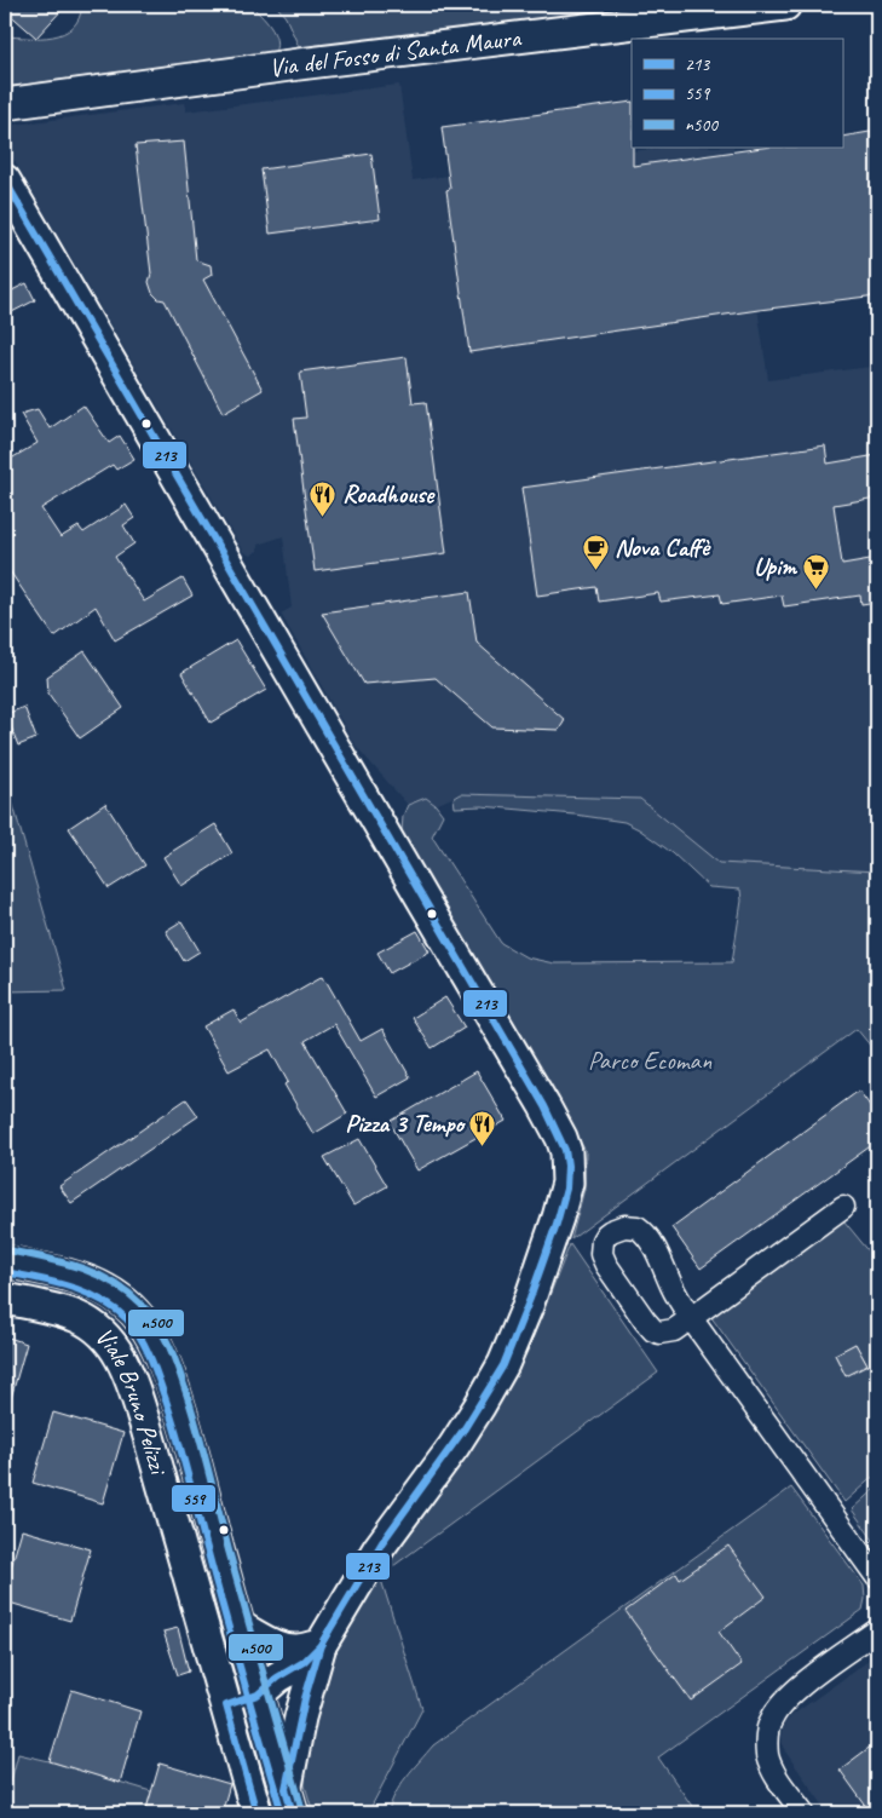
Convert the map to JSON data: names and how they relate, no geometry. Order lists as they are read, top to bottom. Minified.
{"streets":{"street":["Via del Fosso di Santa Maura","Viale Bruno Pelizzi"]},"parks":["Parco Ecoman"],"places":{"restaurant":["Roadhouse","Pizza 3 Tempo"],"cafe":["Nova Caffè"],"supermarket":["Upim"]},"lines":["transit line 213","transit line n500","transit line 559"],"legend":["213","559","n500"]}
